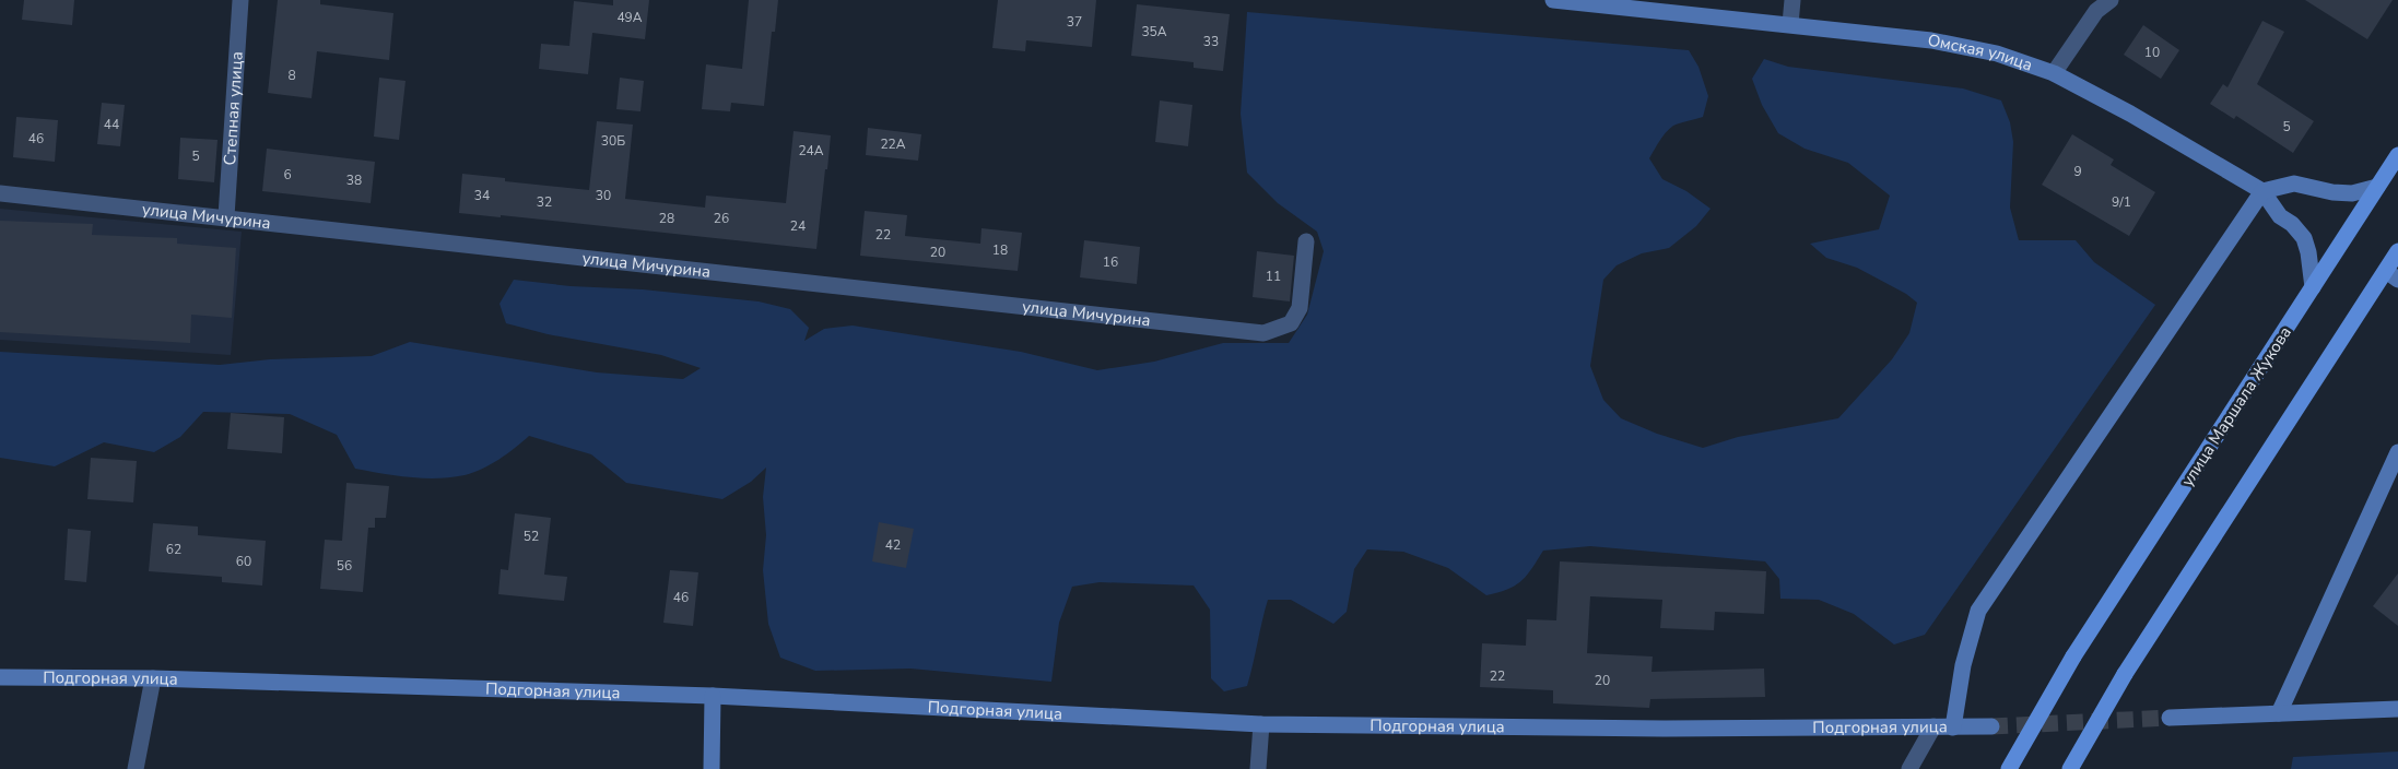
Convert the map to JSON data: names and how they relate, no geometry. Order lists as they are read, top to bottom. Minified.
{"streets":{"main road":["улица Маршала Жукова"],"street":["Омская улица","Степная улица","улица Мичурина","Подгорная улица"]},"crossings":[["Омская улица","улица Маршала Жукова"],["Степная улица","улица Мичурина"]],"house_numbers":["49А","37","35А","33","10","8","44","5","46","30Б","22А","24А","5","9","6","38","34","30","32","9/1","28","26","24","22","18","20","16","11","52","42","62","60","56","46","22","20"]}
